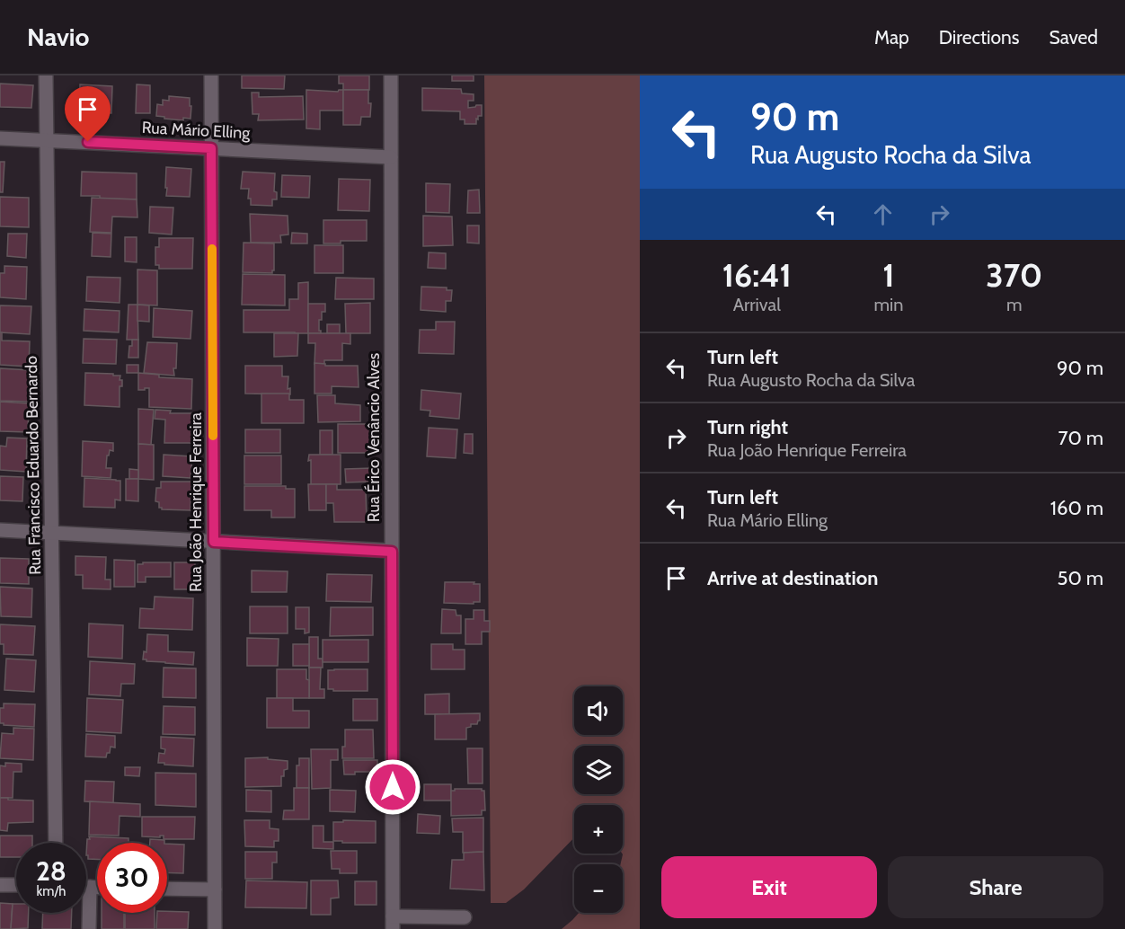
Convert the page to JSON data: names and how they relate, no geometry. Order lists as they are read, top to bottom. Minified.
{"streets":{"street":["Rua Mário Elling","Rua Érico Venâncio Alves","Rua Francisco Eduardo Bernardo","Rua João Henrique Ferreira"]},"crossings":[["Rua Mário Elling","Rua Érico Venâncio Alves"],["Rua Mário Elling","Rua Francisco Eduardo Bernardo"],["Rua Mário Elling","Rua João Henrique Ferreira"]],"page":{"header":"Navio","nav":["Map","Directions","Saved"],"turn":["90 m","Rua Augusto Rocha da Silva"],"eta":["16:41","Arrival","1","min","370","m"],"list":[{"name":"Turn left","note":"Rua Augusto Rocha da Silva","value":"90 m"},{"name":"Turn right","note":"Rua João Henrique Ferreira","value":"70 m"},{"name":"Turn left","note":"Rua Mário Elling","value":"160 m"},{"name":"Arrive at destination","value":"50 m"}],"map_buttons":["+","−"],"speed":"28 km/h","limit":"30","buttons":["Exit","Share"]}}
